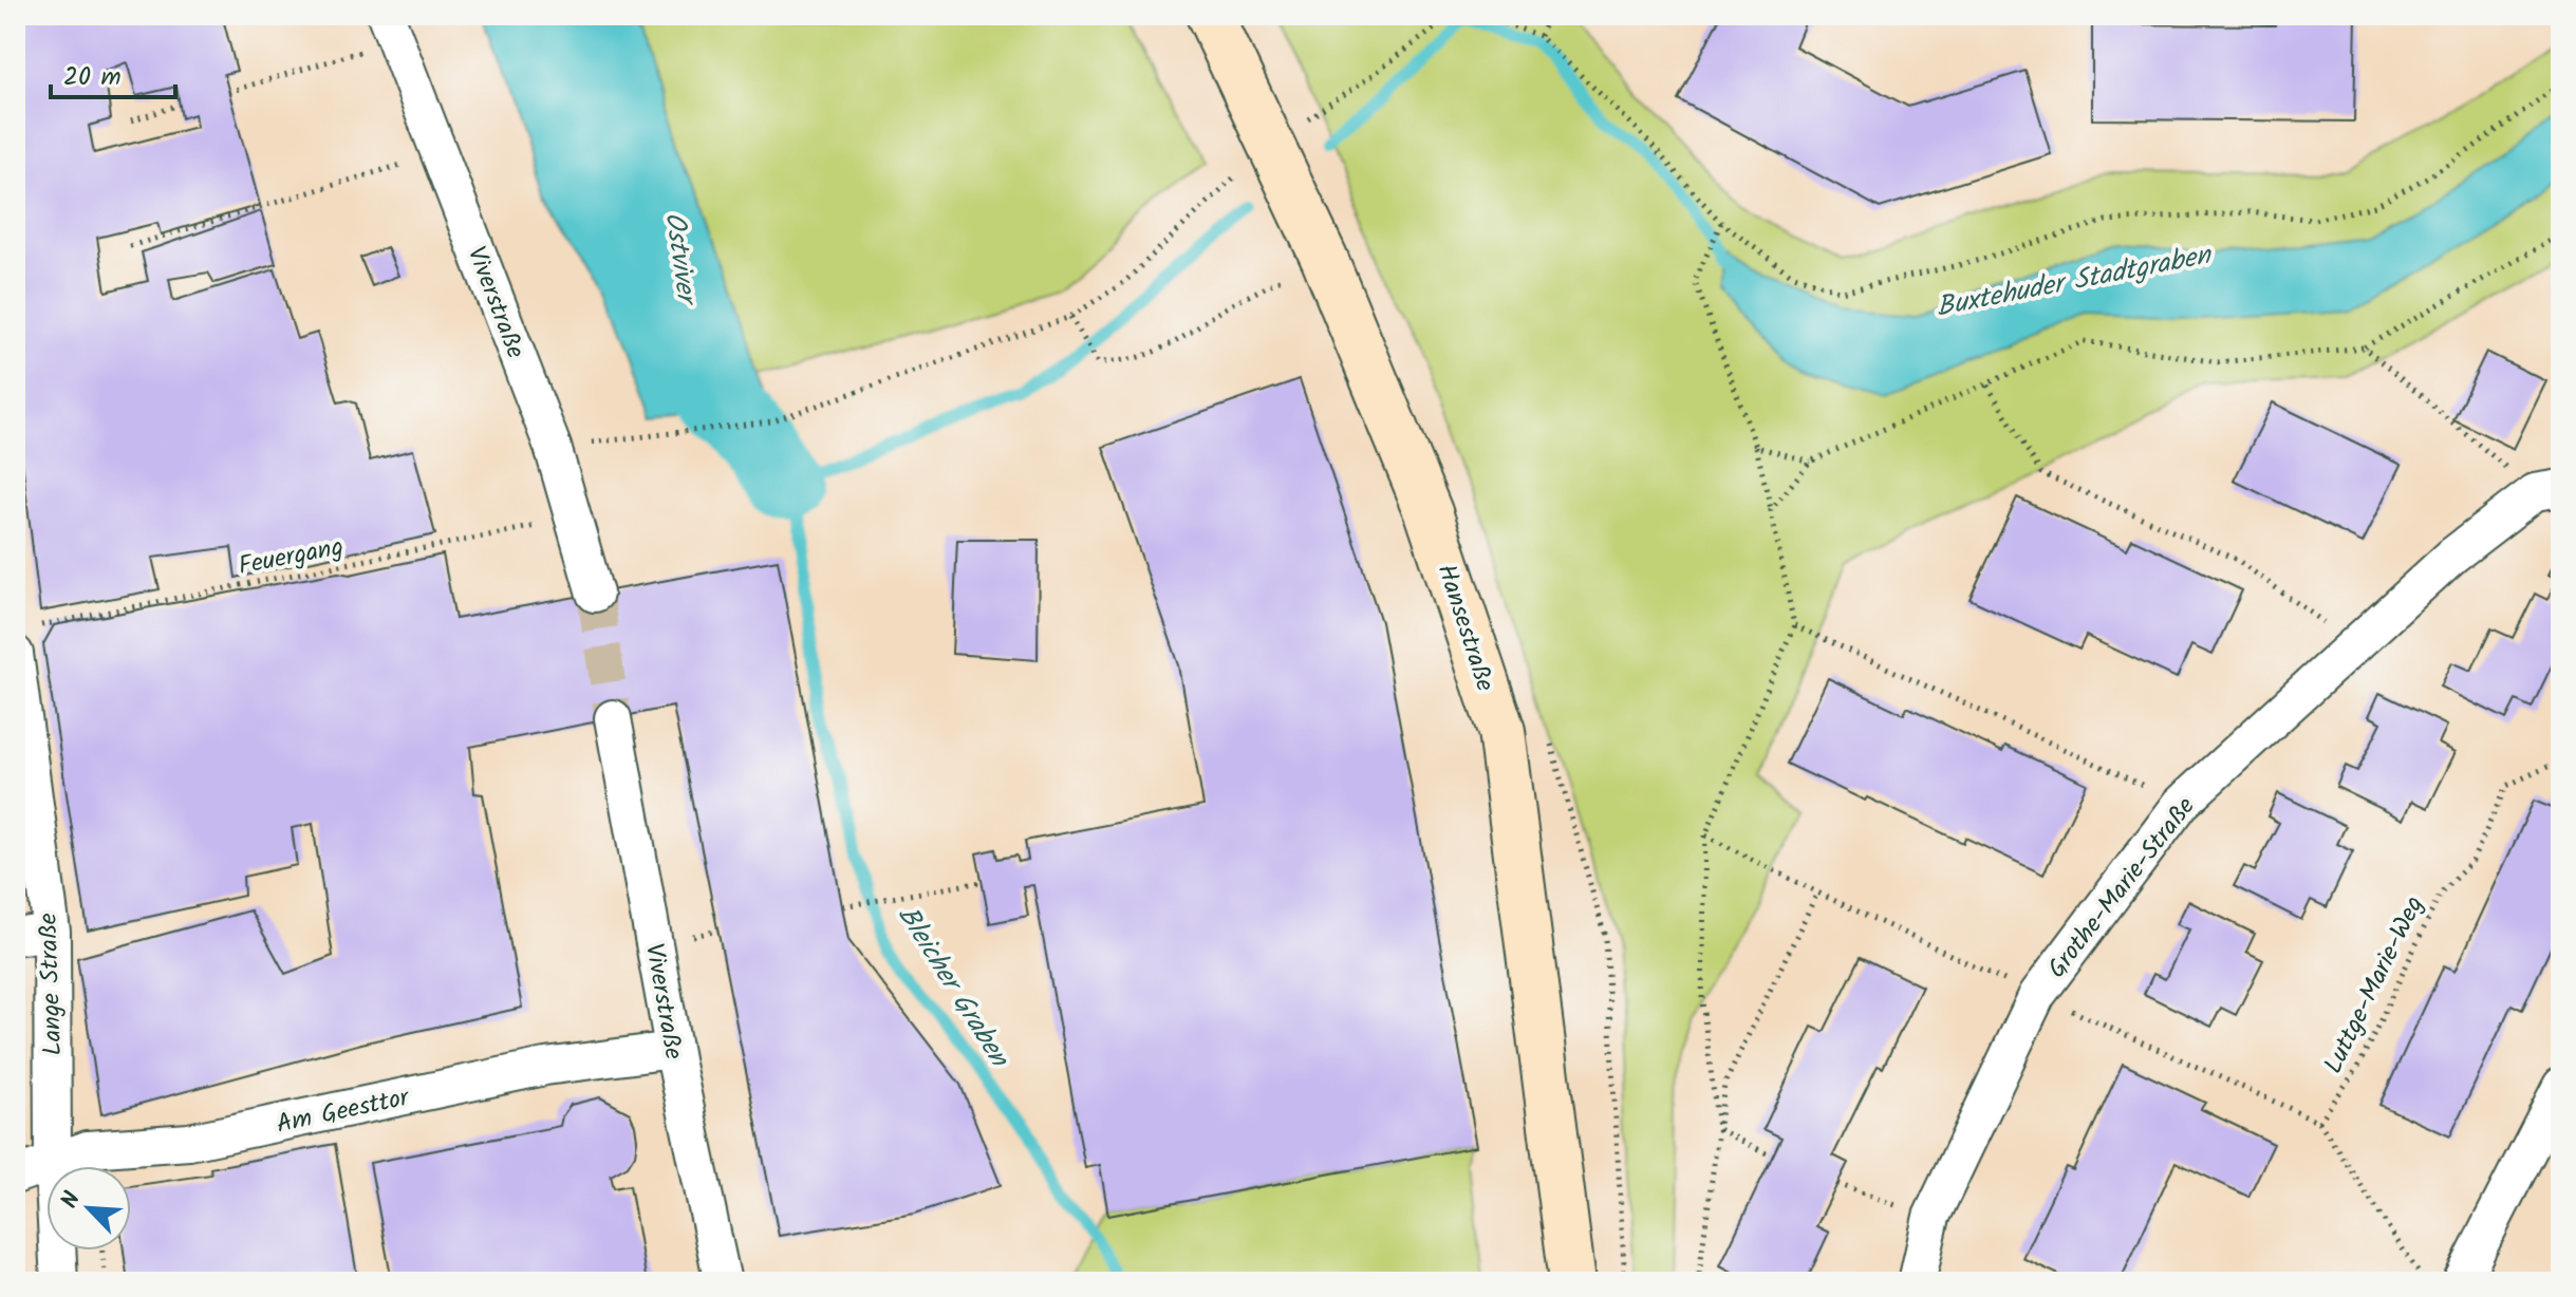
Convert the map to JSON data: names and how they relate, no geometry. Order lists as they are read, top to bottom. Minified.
{"streets":{"street":["Viverstraße","Hansestraße","Grothe-Marie-Straße","Lange Straße","Am Geesttor"],"path":["Feuergang","Luttge-Marie-Weg"]},"crossings":[["Viverstraße","Feuergang"],["Viverstraße","Am Geesttor"],["Feuergang","Lange Straße"],["Lange Straße","Am Geesttor"]],"water":["Ostviver","Buxtehuder Stadtgraben","Bleicher Graben"],"scale_bar":"20 m","north":"top left"}
